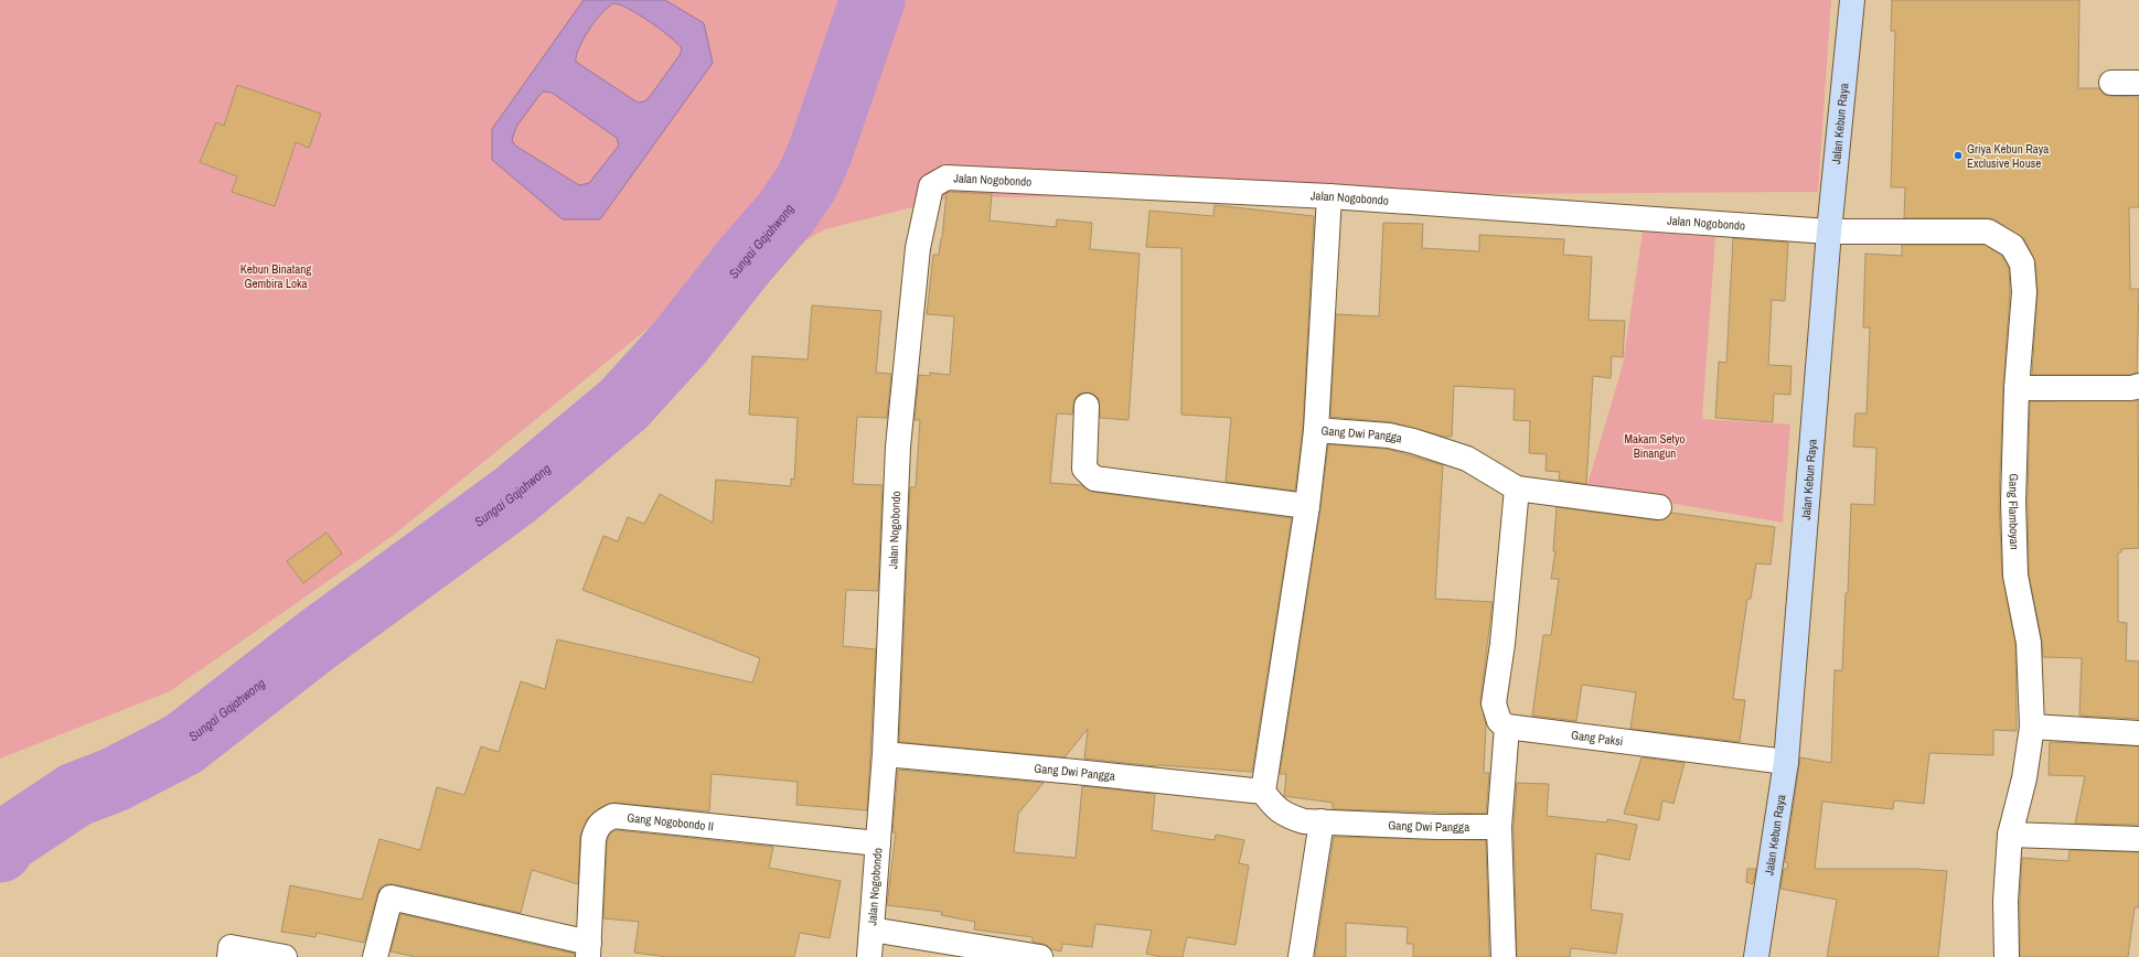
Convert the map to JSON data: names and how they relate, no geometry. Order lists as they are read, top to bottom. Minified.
{"streets":{"street":["Jalan Kebun Raya","Jalan Nogobondo","Gang Dwi Pangga","Gang Flamboyan","Gang Paksi","Gang Nogobondo II"]},"crossings":[["Jalan Kebun Raya","Jalan Nogobondo"],["Jalan Kebun Raya","Gang Flamboyan"],["Jalan Kebun Raya","Gang Paksi"],["Jalan Nogobondo","Gang Dwi Pangga"],["Jalan Nogobondo","Gang Flamboyan"],["Jalan Nogobondo","Gang Nogobondo II"]],"water":["Sungai Gajahwong"],"parks":["Kebun Binatang Gembira Loka","Makam Setyo Binangun"],"places":["Griya Kebun Raya Exclusive House"]}
